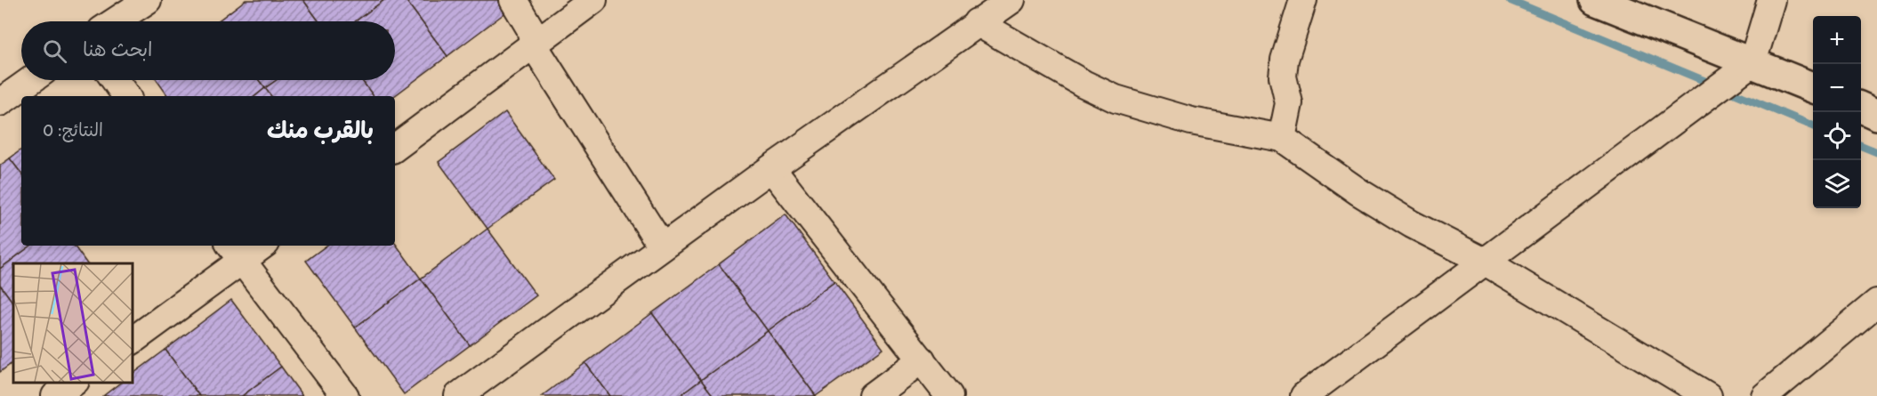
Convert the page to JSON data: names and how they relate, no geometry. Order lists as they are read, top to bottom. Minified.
{"page":{"map_buttons":["+","−"],"search":"ابحث هنا","heading":["بالقرب منك","النتائج: 0"]}}
